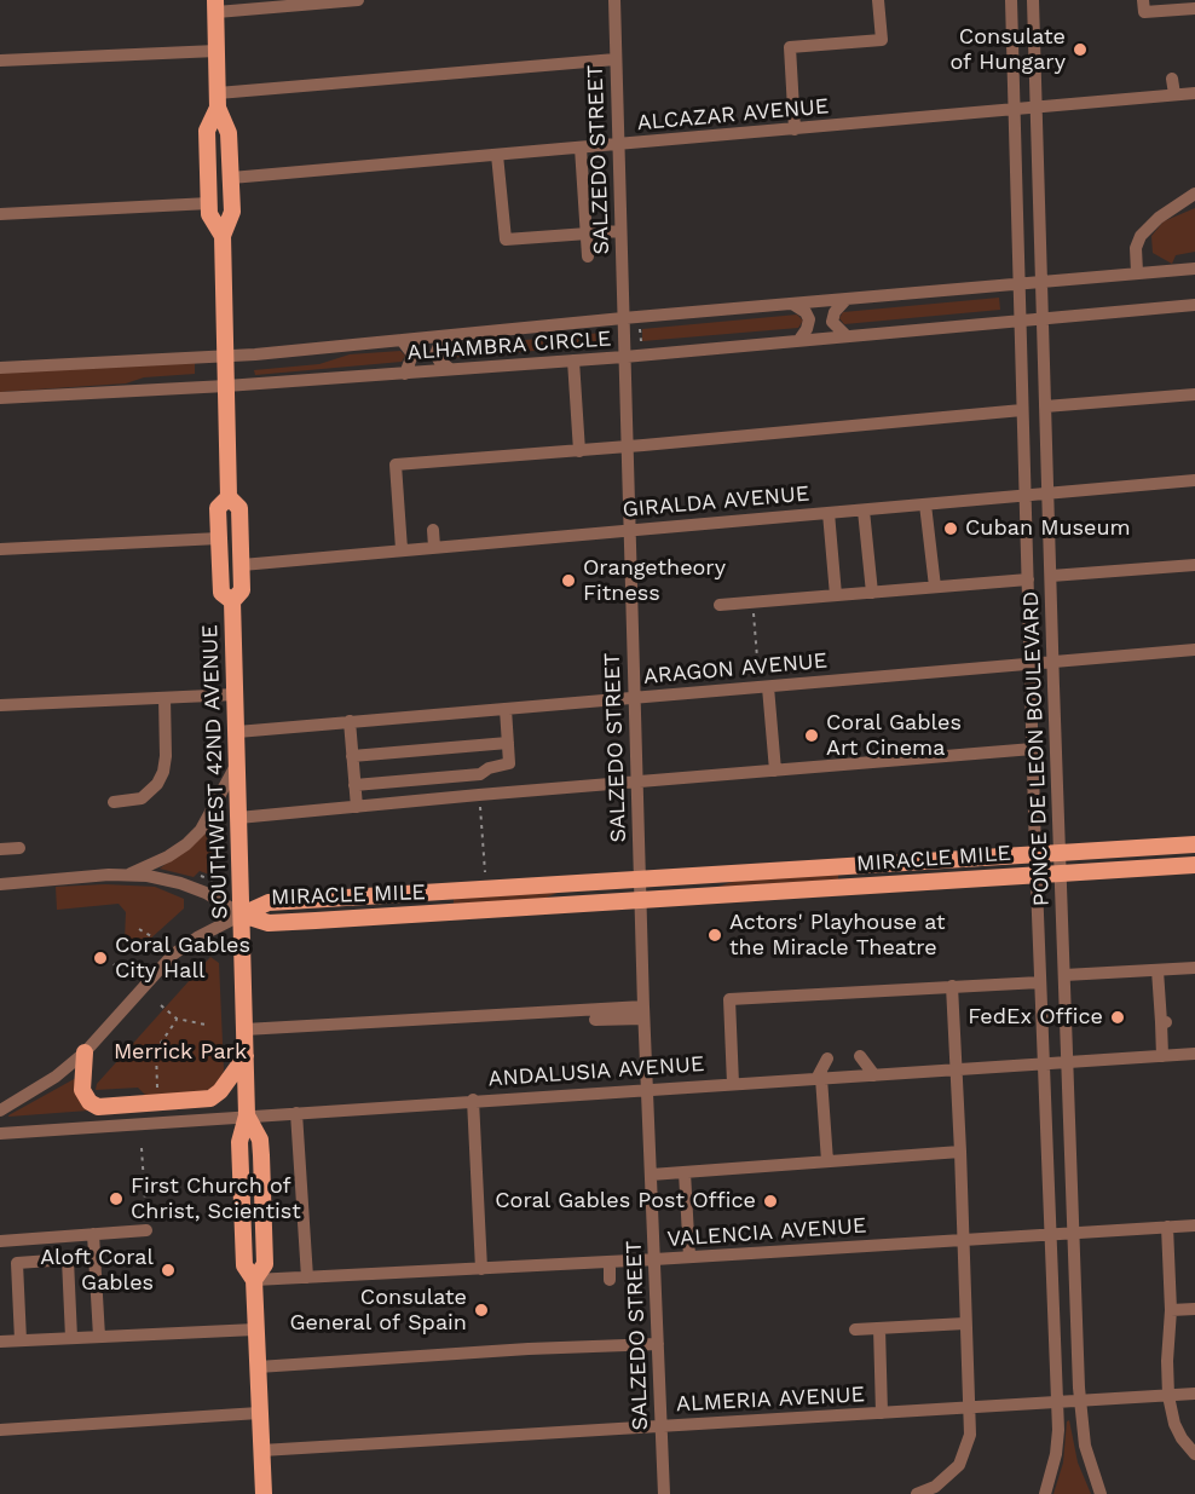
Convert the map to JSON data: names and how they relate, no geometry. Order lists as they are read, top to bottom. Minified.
{"streets":{"main road":["SOUTHWEST 42ND AVENUE","MIRACLE MILE"],"street":["ALCAZAR AVENUE","SALZEDO STREET","ALHAMBRA CIRCLE","GIRALDA AVENUE","ARAGON AVENUE","PONCE DE LEON BOULEVARD","ANDALUSIA AVENUE","VALENCIA AVENUE","ALMERIA AVENUE"]},"crossings":[["ALCAZAR AVENUE","SALZEDO STREET"],["ALCAZAR AVENUE","PONCE DE LEON BOULEVARD"],["ALCAZAR AVENUE","SOUTHWEST 42ND AVENUE"],["SALZEDO STREET","ALHAMBRA CIRCLE"],["SALZEDO STREET","GIRALDA AVENUE"],["SALZEDO STREET","ARAGON AVENUE"],["SALZEDO STREET","MIRACLE MILE"],["SALZEDO STREET","ANDALUSIA AVENUE"],["SALZEDO STREET","VALENCIA AVENUE"],["SALZEDO STREET","ALMERIA AVENUE"],["ALHAMBRA CIRCLE","PONCE DE LEON BOULEVARD"],["ALHAMBRA CIRCLE","SOUTHWEST 42ND AVENUE"],["GIRALDA AVENUE","PONCE DE LEON BOULEVARD"],["GIRALDA AVENUE","SOUTHWEST 42ND AVENUE"],["ARAGON AVENUE","PONCE DE LEON BOULEVARD"],["ARAGON AVENUE","SOUTHWEST 42ND AVENUE"],["PONCE DE LEON BOULEVARD","MIRACLE MILE"],["PONCE DE LEON BOULEVARD","ANDALUSIA AVENUE"],["PONCE DE LEON BOULEVARD","VALENCIA AVENUE"],["PONCE DE LEON BOULEVARD","ALMERIA AVENUE"],["SOUTHWEST 42ND AVENUE","MIRACLE MILE"],["SOUTHWEST 42ND AVENUE","ANDALUSIA AVENUE"],["SOUTHWEST 42ND AVENUE","VALENCIA AVENUE"],["SOUTHWEST 42ND AVENUE","ALMERIA AVENUE"]],"parks":["Merrick Park"],"places":["Consulate of Hungary","Cuban Museum","Orangetheory Fitness","Coral Gables Art Cinema","Actors' Playhouse at the Miracle Theatre","Coral Gables City Hall","FedEx Office","First Church of Christ, Scientist","Coral Gables Post Office","Aloft Coral Gables","Consulate General of Spain"]}
